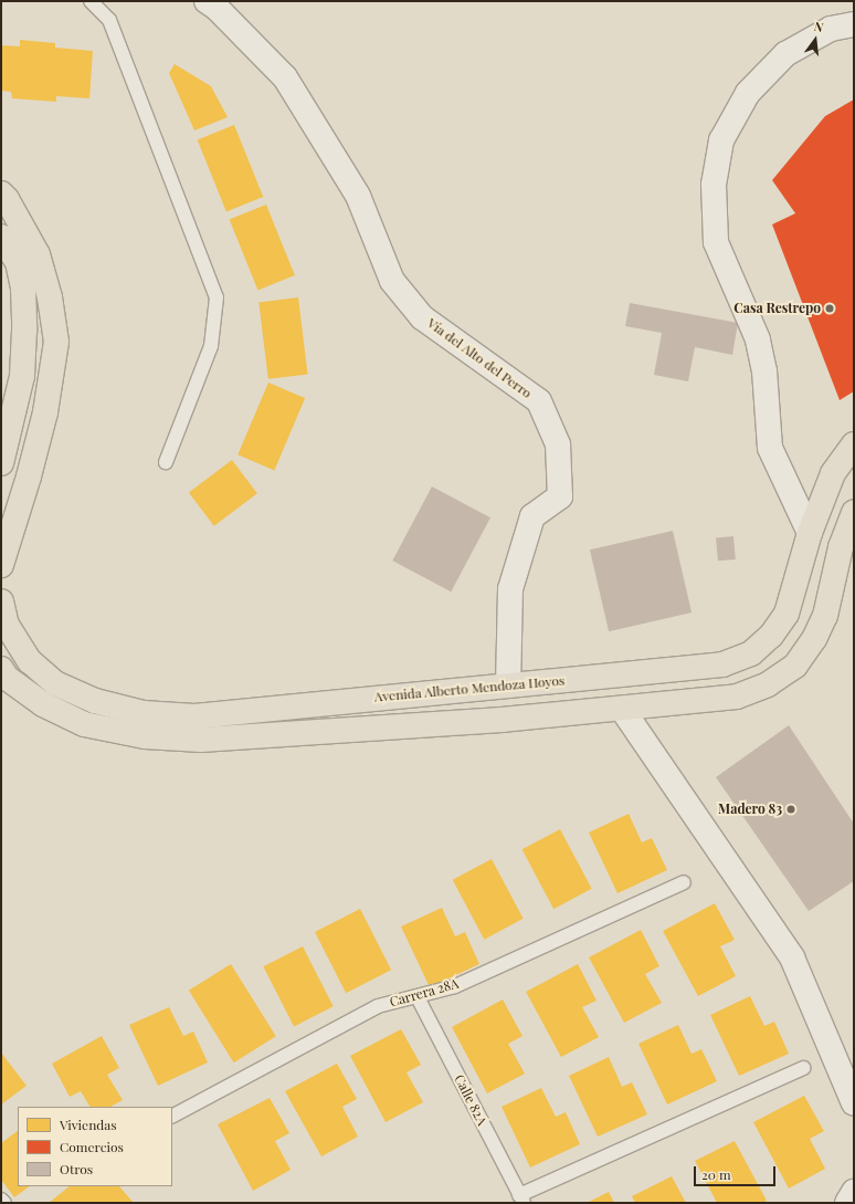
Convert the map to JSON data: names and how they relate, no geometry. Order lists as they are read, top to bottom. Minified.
{"streets":{"main road":["Avenida Alberto Mendoza Hoyos"],"street":["Vía del Alto del Perro"],"lane":["Carrera 28A","Calle 82A"]},"crossings":[["Vía del Alto del Perro","Avenida Alberto Mendoza Hoyos"],["Carrera 28A","Calle 82A"]],"places":["Casa Restrepo","Madero 83"],"legend":["Viviendas","Comercios","Otros"],"scale_bar":"20 m","north":"top"}
